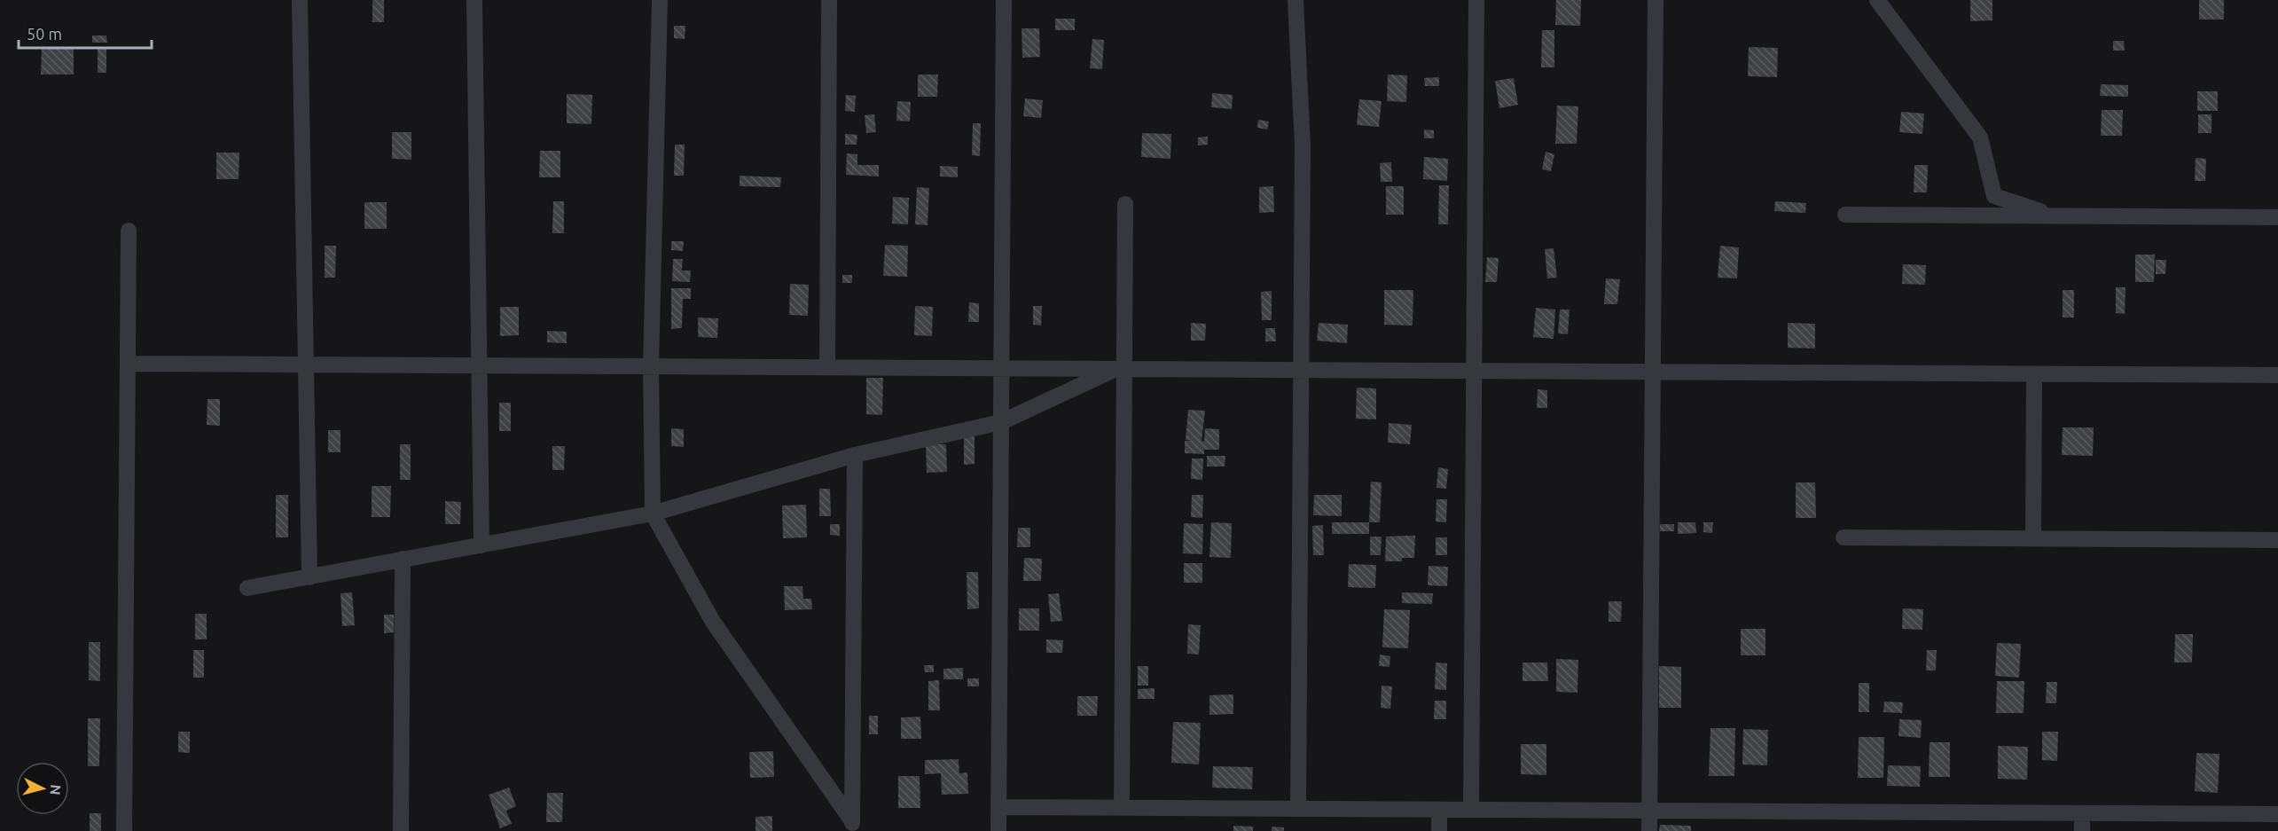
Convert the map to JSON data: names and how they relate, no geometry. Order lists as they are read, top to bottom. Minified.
{"scale_bar":"50 m","north":"right"}
